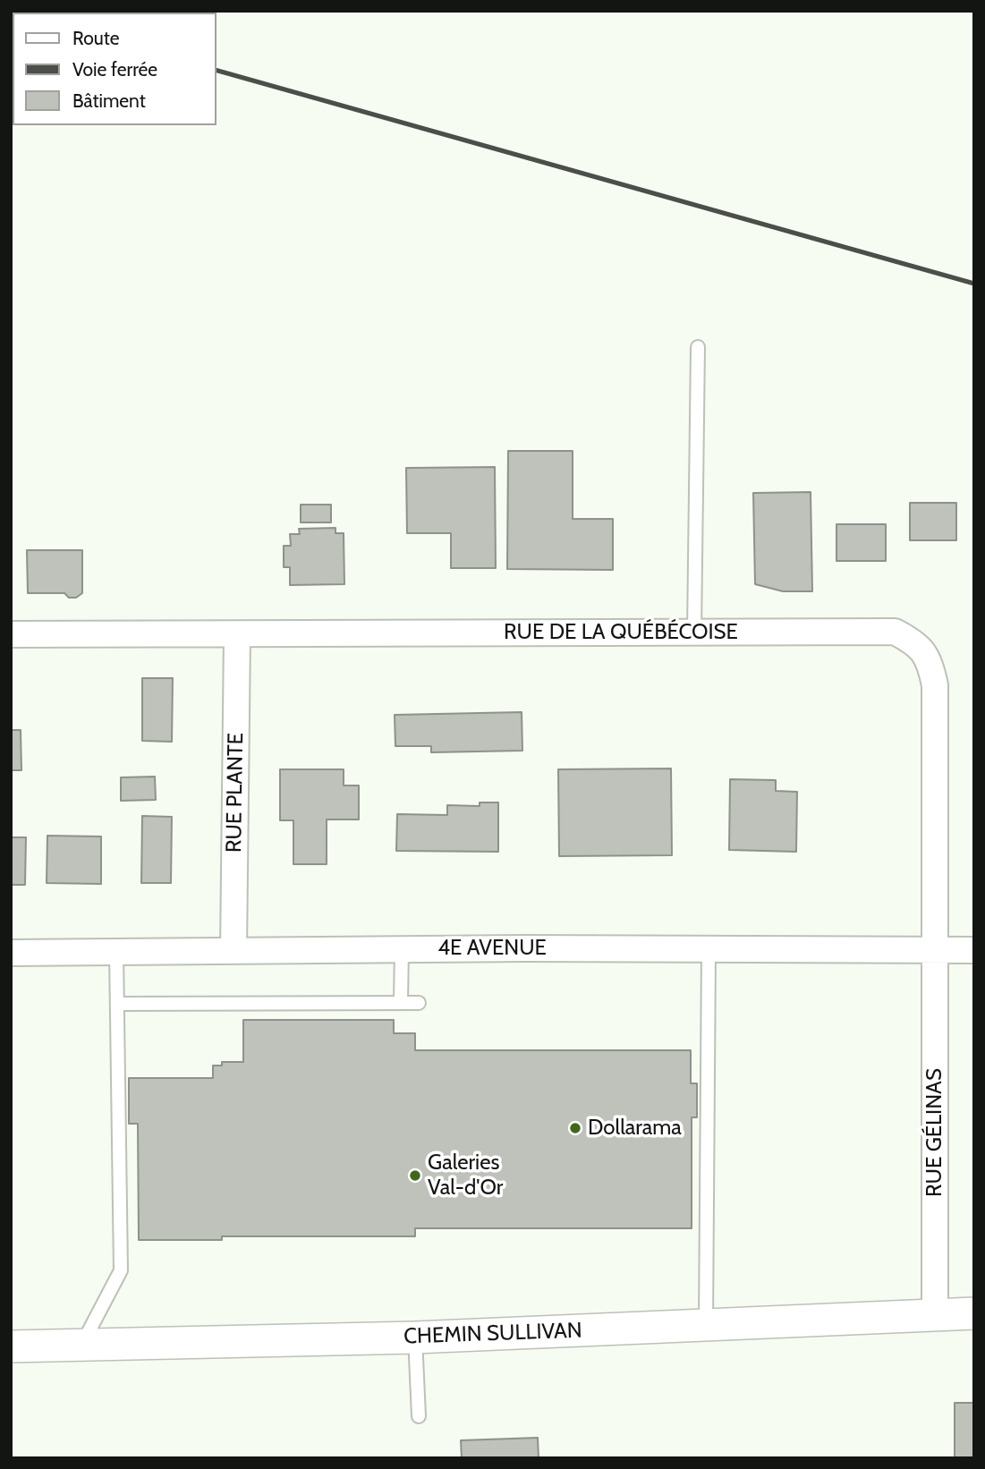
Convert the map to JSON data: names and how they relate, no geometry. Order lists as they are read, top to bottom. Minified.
{"streets":{"street":["RUE DE LA QUÉBÉCOISE","RUE PLANTE","4E AVENUE","RUE GÉLINAS","CHEMIN SULLIVAN"]},"crossings":[["RUE DE LA QUÉBÉCOISE","RUE PLANTE"],["RUE DE LA QUÉBÉCOISE","4E AVENUE"],["RUE DE LA QUÉBÉCOISE","RUE GÉLINAS"],["RUE PLANTE","4E AVENUE"],["4E AVENUE","RUE GÉLINAS"],["RUE GÉLINAS","CHEMIN SULLIVAN"]],"places":["Dollarama","Galeries Val-d'Or"],"legend":["Route","Voie ferrée","Bâtiment"]}
